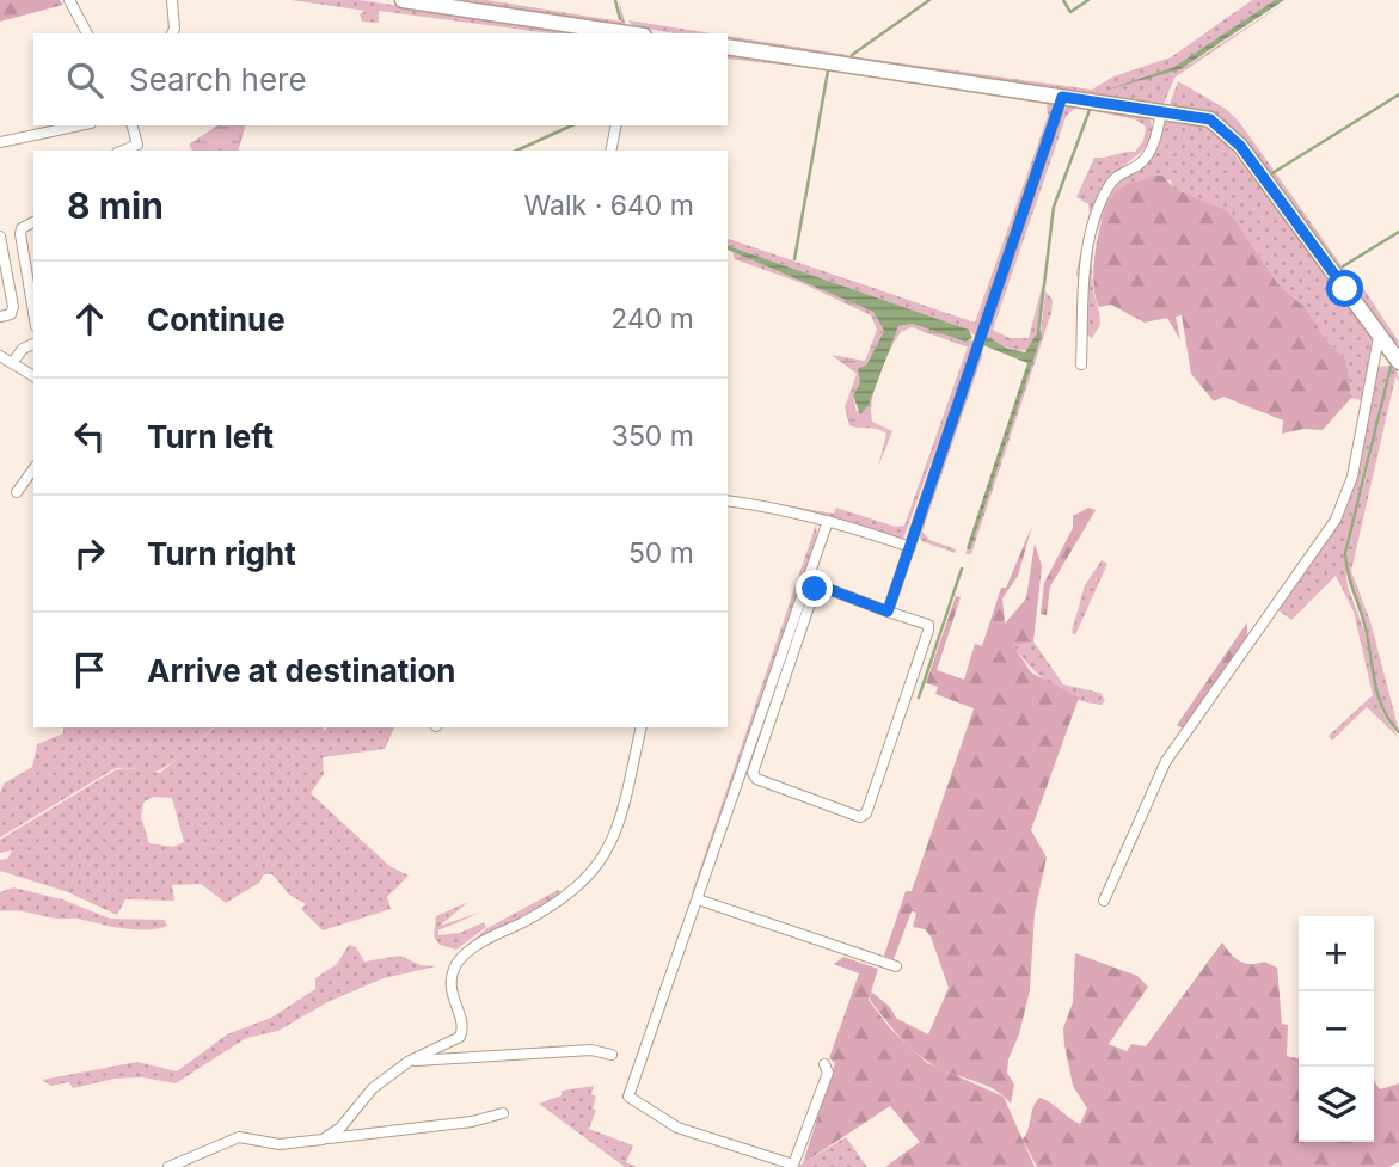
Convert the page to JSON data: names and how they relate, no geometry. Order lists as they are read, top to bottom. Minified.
{"page":{"search":"Search here","heading":["8 min","Walk · 640 m"],"list":[["Continue","240 m"],["Turn left","350 m"],["Turn right","50 m"],"Arrive at destination"],"map_buttons":["+","−"]}}
